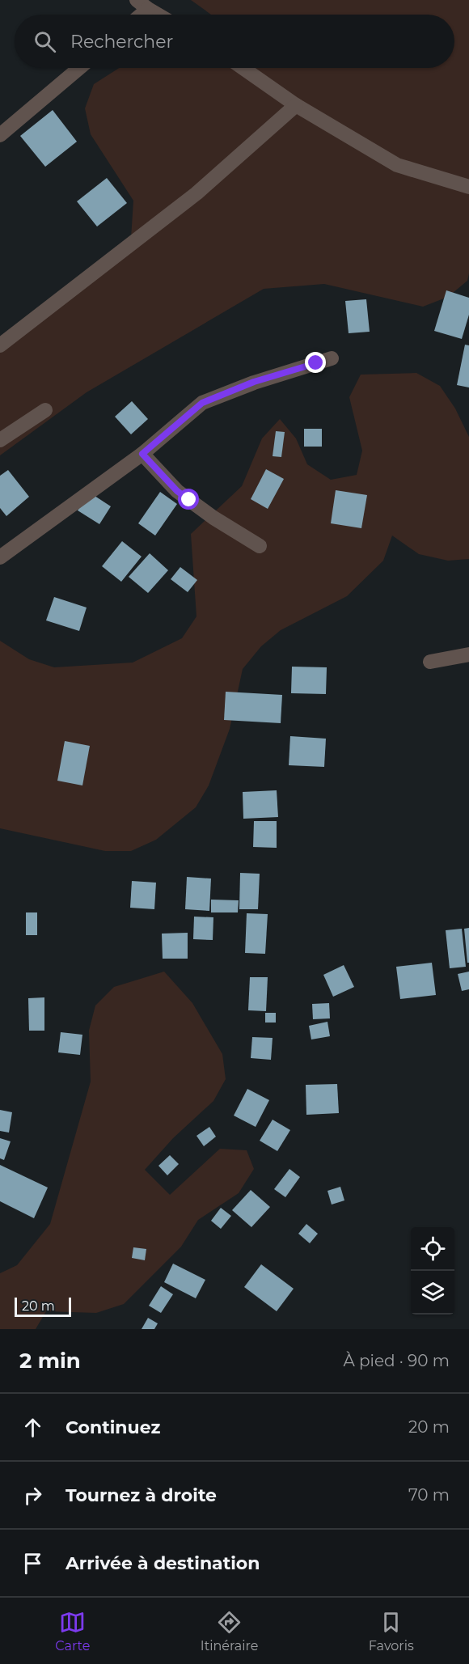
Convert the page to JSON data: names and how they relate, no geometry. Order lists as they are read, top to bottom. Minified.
{"scale_bar":"20 m","page":{"search":"Rechercher","scale":"20 m","heading":["2 min","À pied · 90 m"],"list":[["Continuez","20 m"],["Tournez à droite","70 m"],"Arrivée à destination"],"nav":["Carte","Itinéraire","Favoris"]}}
